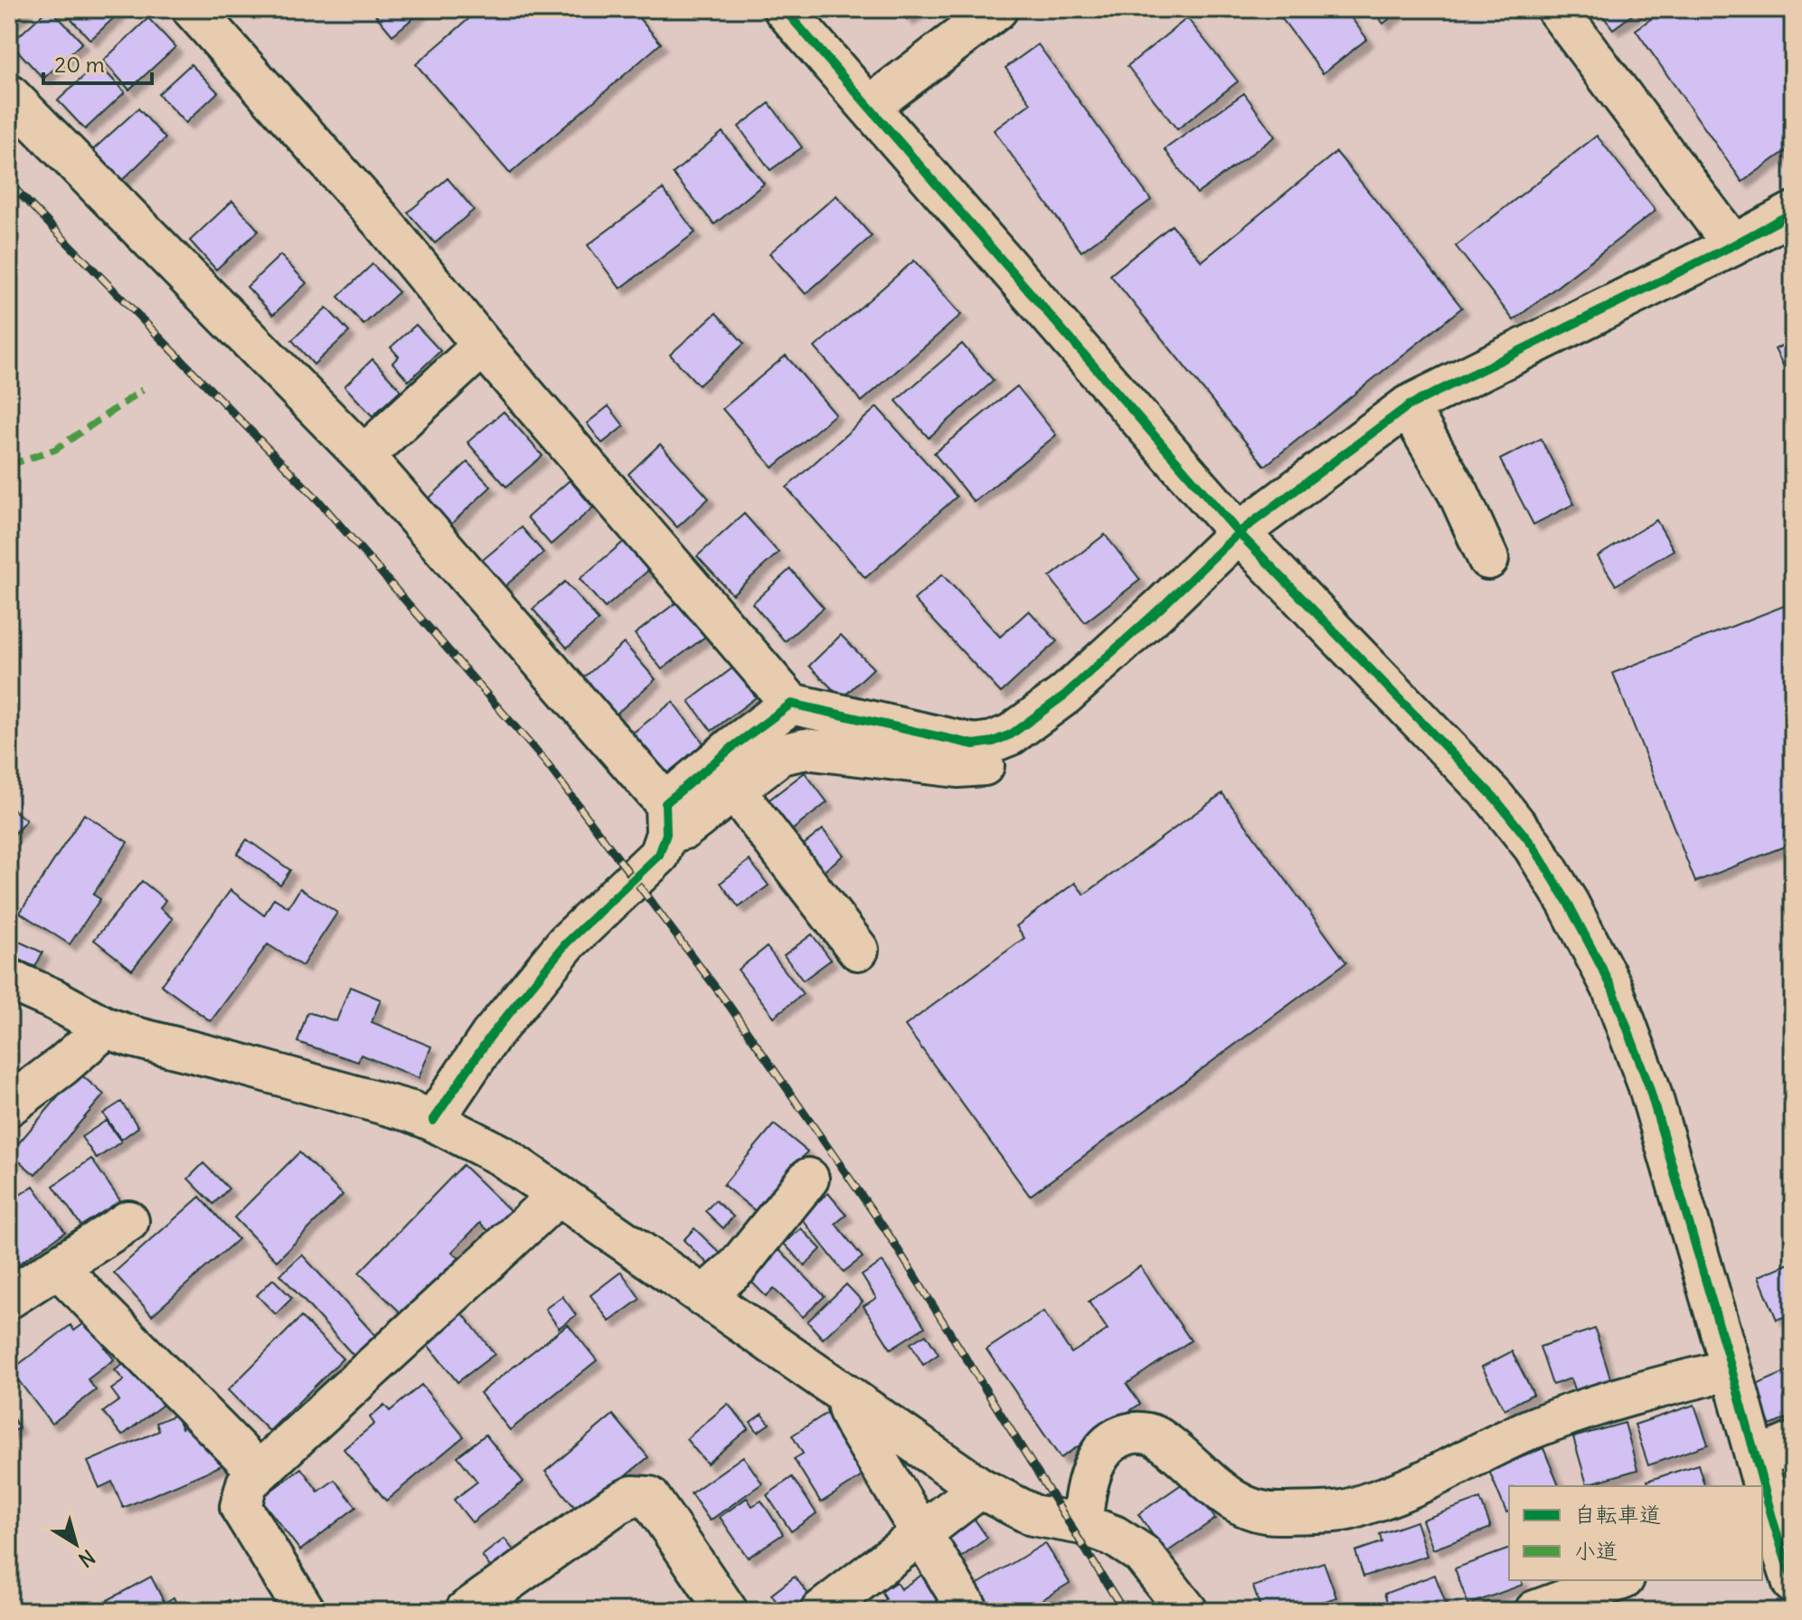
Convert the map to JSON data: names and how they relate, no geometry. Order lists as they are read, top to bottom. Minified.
{"legend":["自転車道","小道"],"scale_bar":"20 m","north":"bottom right"}
